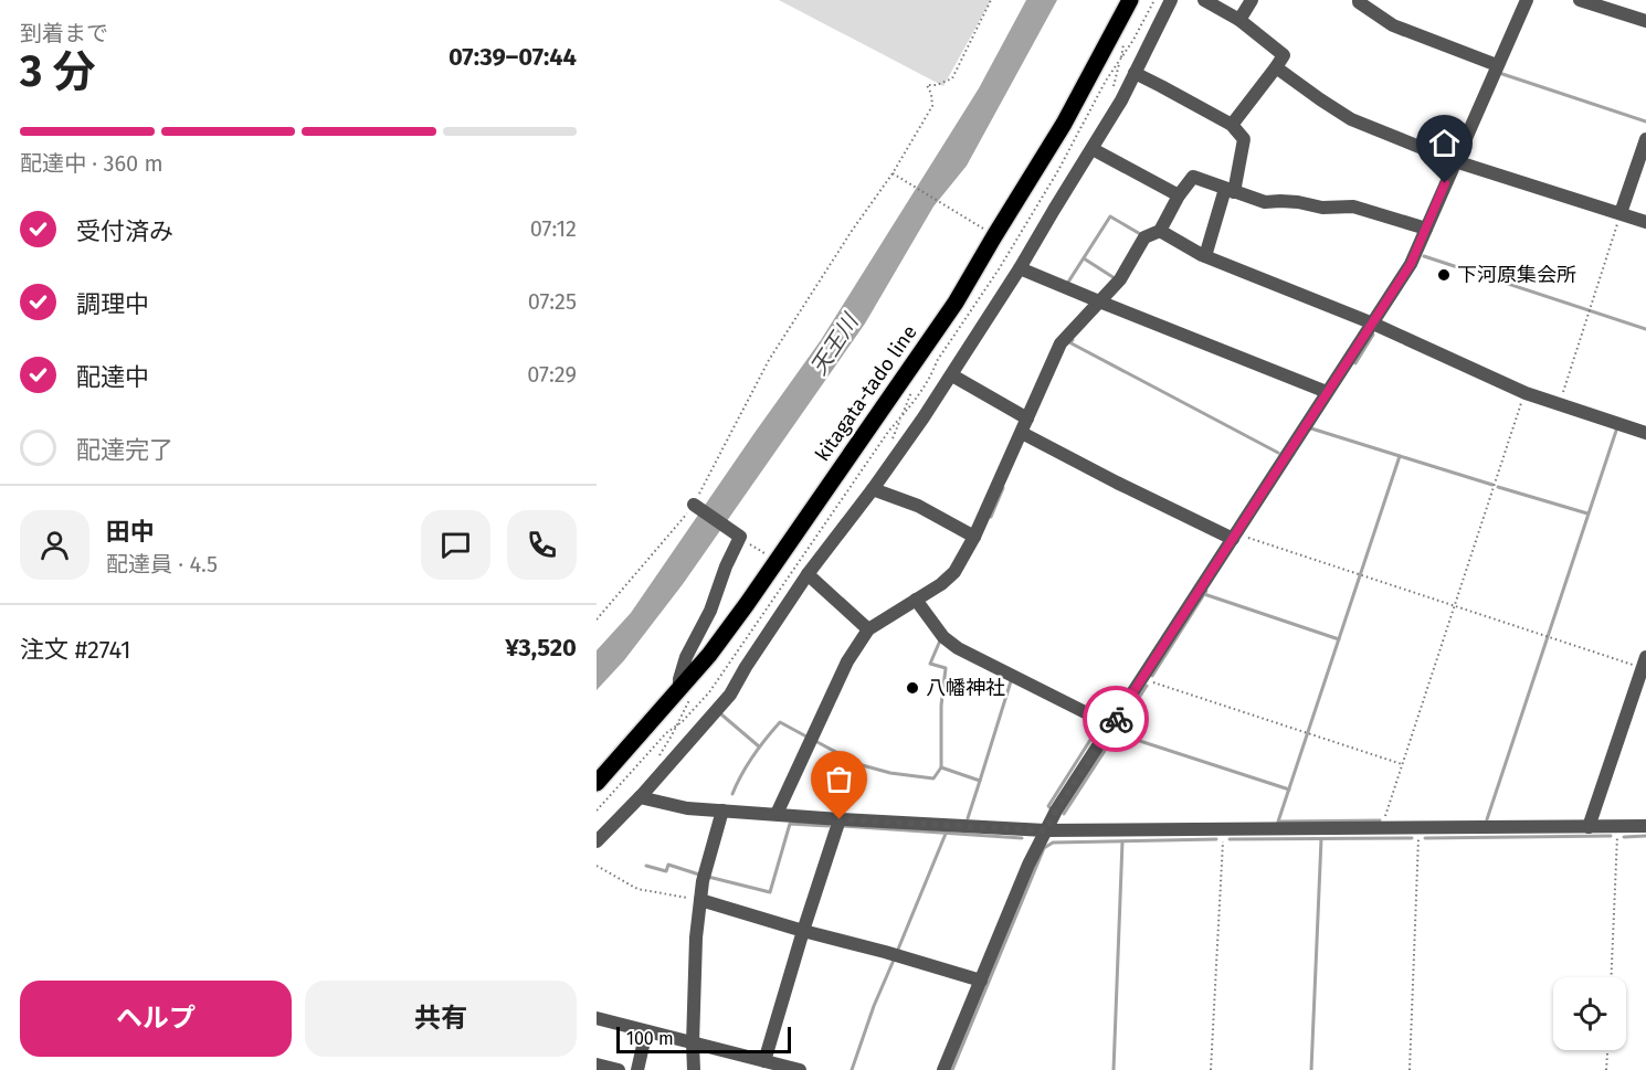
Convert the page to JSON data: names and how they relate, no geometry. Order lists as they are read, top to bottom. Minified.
{"streets":{"main road":["kitagata-tado line"]},"water":["天王川"],"places":["下河原集会所","八幡神社"],"scale_bar":"100 m","page":{"heading":["3 分","到着まで","07:39–07:44"],"panel":["田中","配達員 · 4.5","注文 #2741","¥3,520"],"bar":"配達中 · 360 m","list":[["受付済み","07:12"],["調理中","07:25"],["配達中","07:29"],"配達完了"],"buttons":["ヘルプ","共有"],"scale":"100 m"}}
